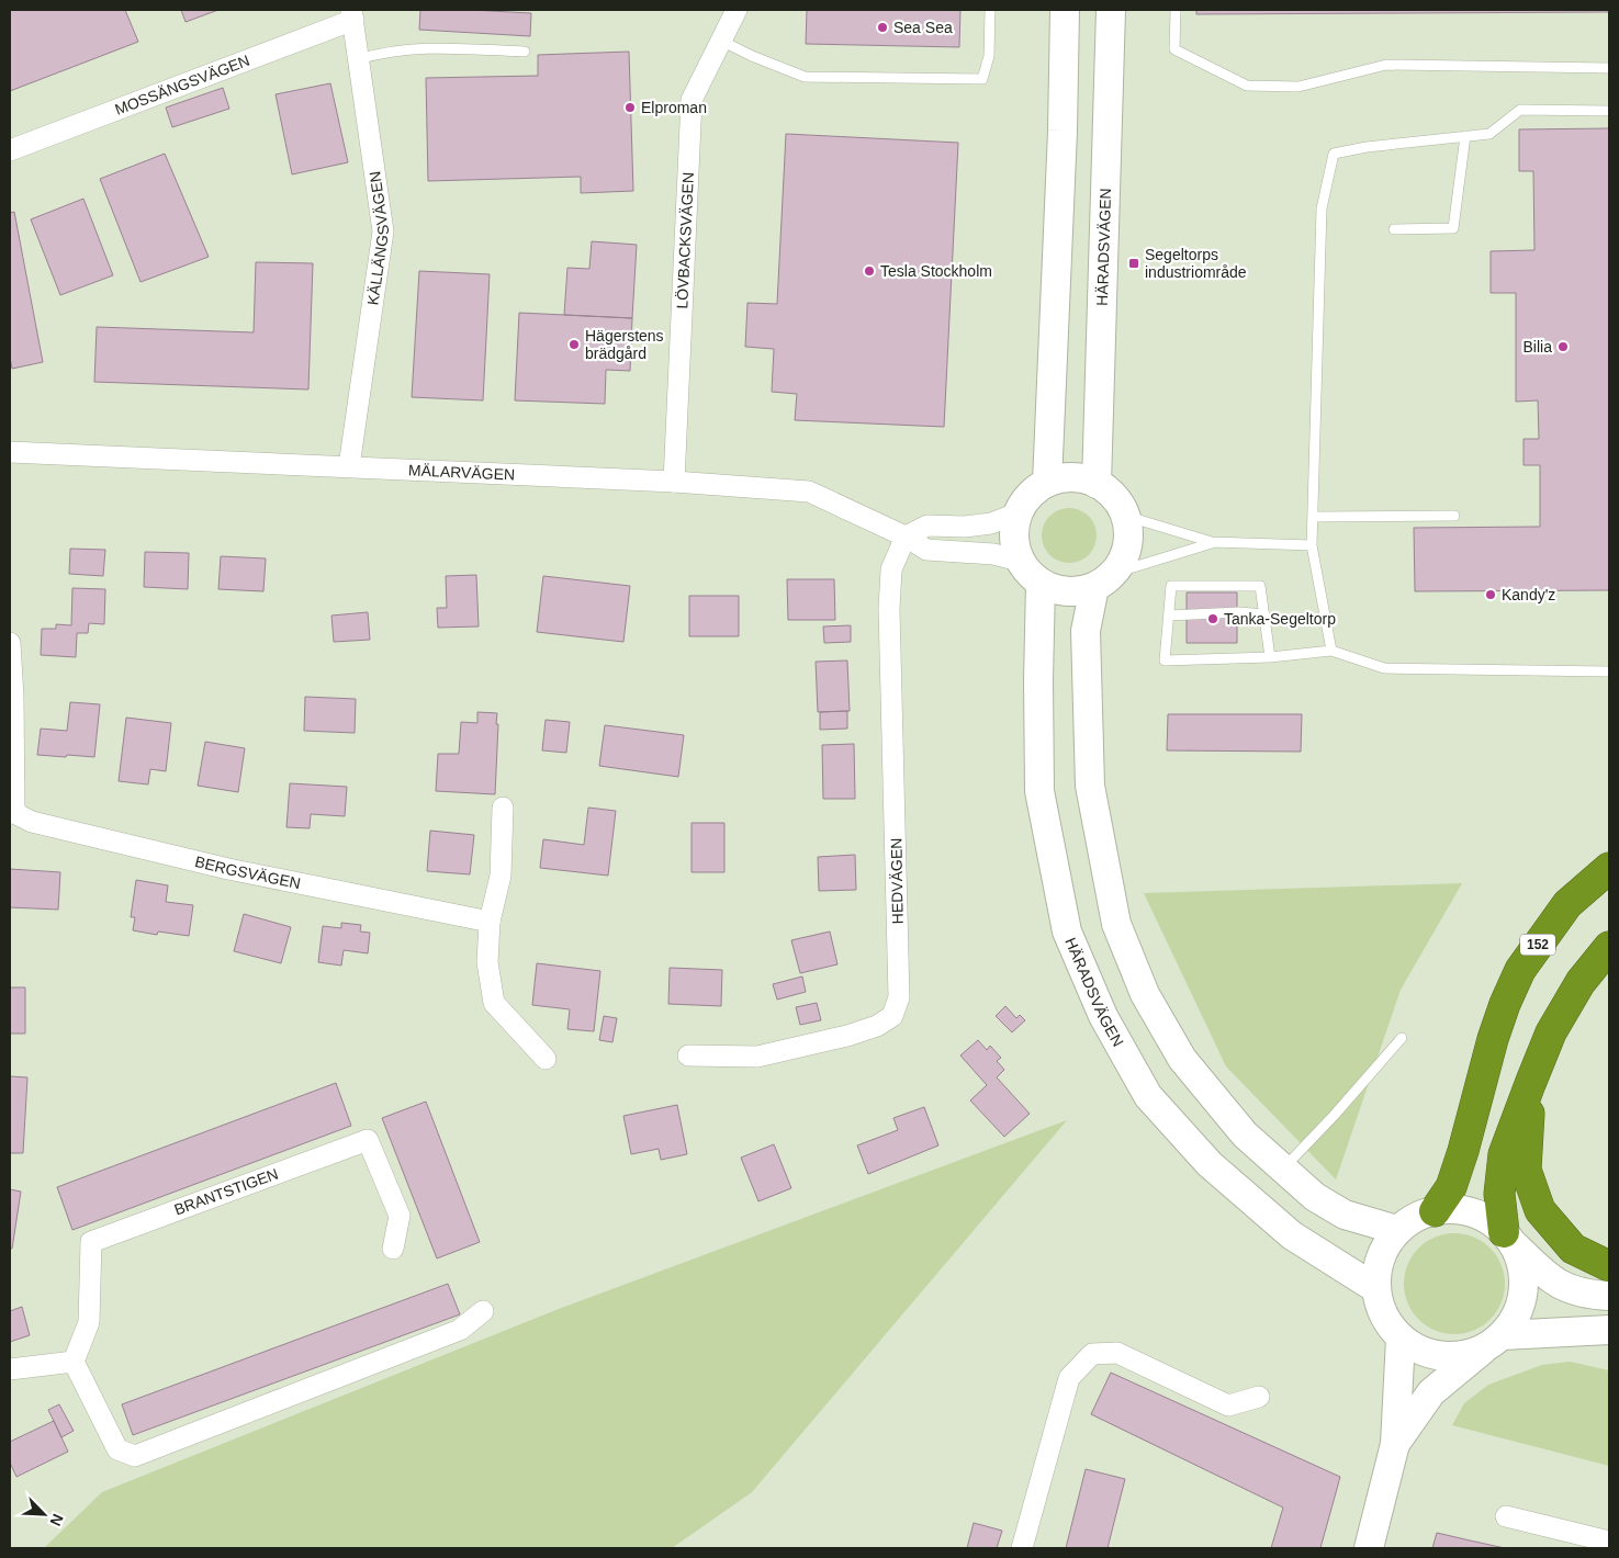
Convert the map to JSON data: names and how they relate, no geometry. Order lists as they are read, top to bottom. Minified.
{"streets":{"highway":["152"],"main road":["HÄRADSVÄGEN"],"street":["MOSSÄNGSVÄGEN","KÄLLÄNGSVÄGEN","LÖVBACKSVÄGEN","MÄLARVÄGEN","BERGSVÄGEN","HEDVÄGEN","BRANTSTIGEN"]},"crossings":[["MOSSÄNGSVÄGEN","KÄLLÄNGSVÄGEN"],["KÄLLÄNGSVÄGEN","MÄLARVÄGEN"],["LÖVBACKSVÄGEN","MÄLARVÄGEN"],["HÄRADSVÄGEN","MÄLARVÄGEN"],["HÄRADSVÄGEN","152"],["MÄLARVÄGEN","HEDVÄGEN"]],"places":{"other":["Sea Sea","Elproman","Tesla Stockholm","Hägerstens brädgård","Bilia","Kandy'z","Tanka-Segeltorp"],"transit":["Segeltorps industriområde"]},"north":"bottom right"}
